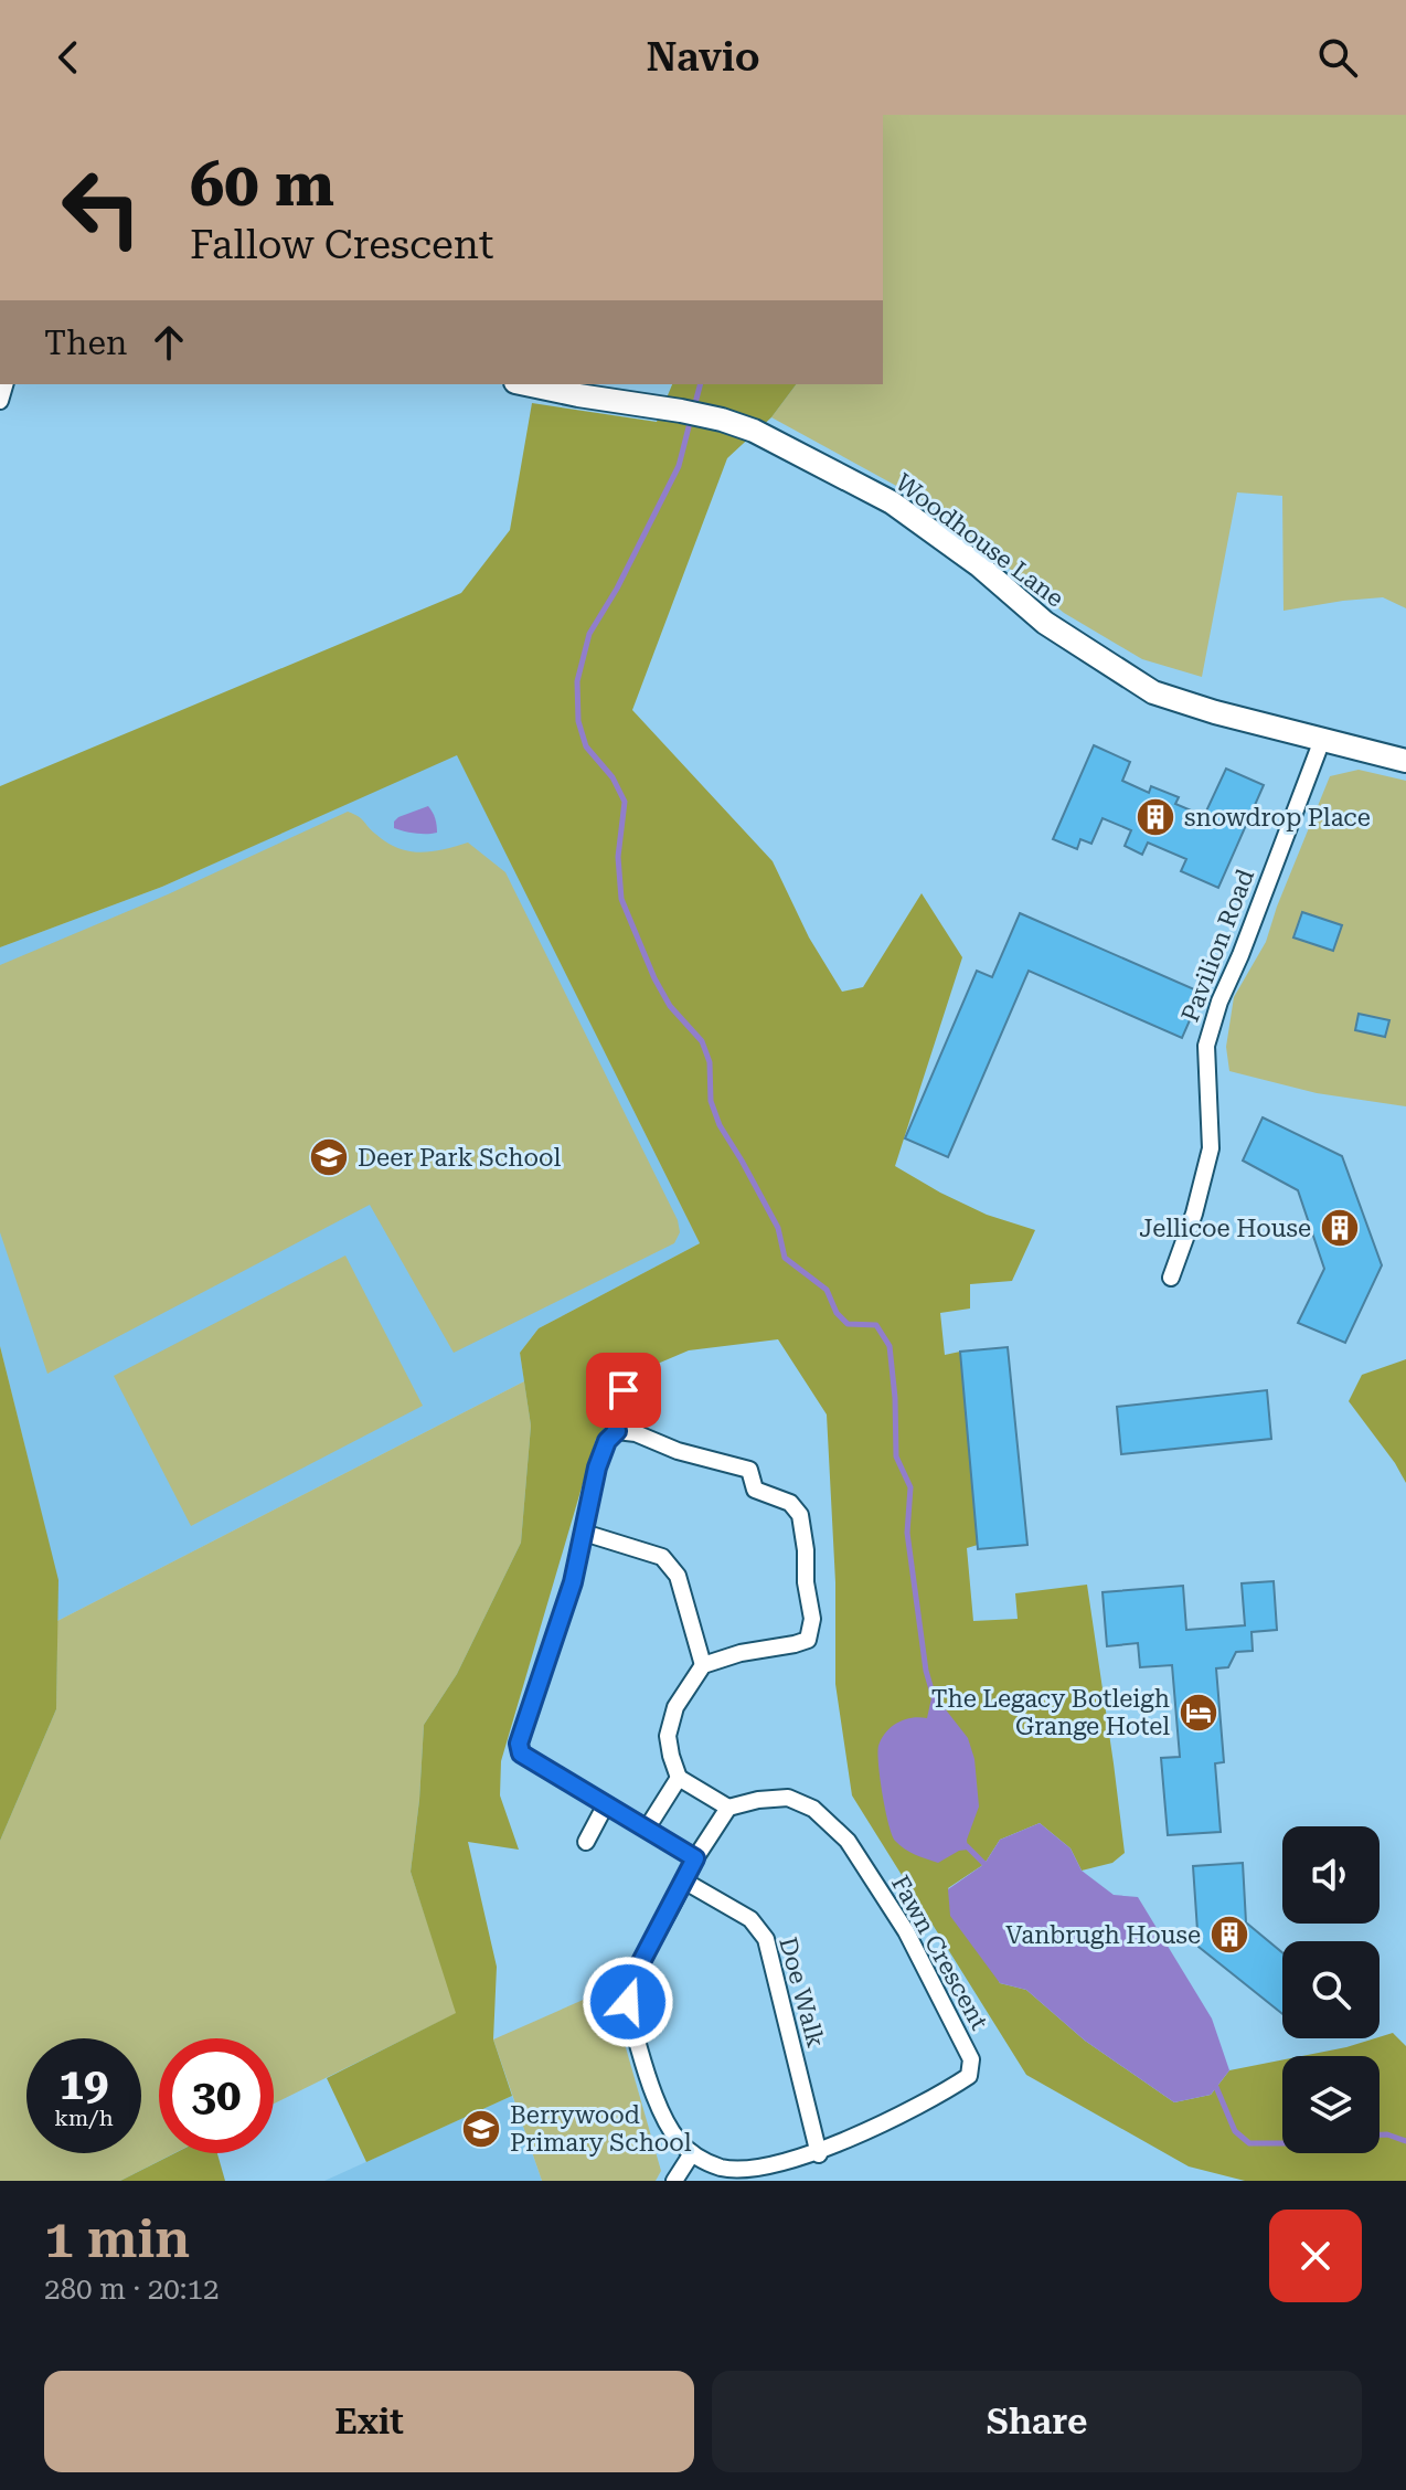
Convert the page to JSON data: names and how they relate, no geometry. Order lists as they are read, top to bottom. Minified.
{"streets":{"street":["Woodhouse Lane","Pavilion Road","Fawn Crescent","Doe Walk"]},"crossings":[["Woodhouse Lane","Pavilion Road"],["Fawn Crescent","Doe Walk"]],"places":{"building":["snowdrop Place","Jellicoe House","Vanbrugh House"],"school or university":["Deer Park School","Berrywood Primary School"],"hotel":["The Legacy Botleigh Grange Hotel"]},"page":{"header":"Navio","turn":["60 m","Fallow Crescent"],"then":"Then","speed":"19 km/h","limit":"30","heading":["1 min","280 m · 20:12"],"buttons":["Exit","Share"]}}
